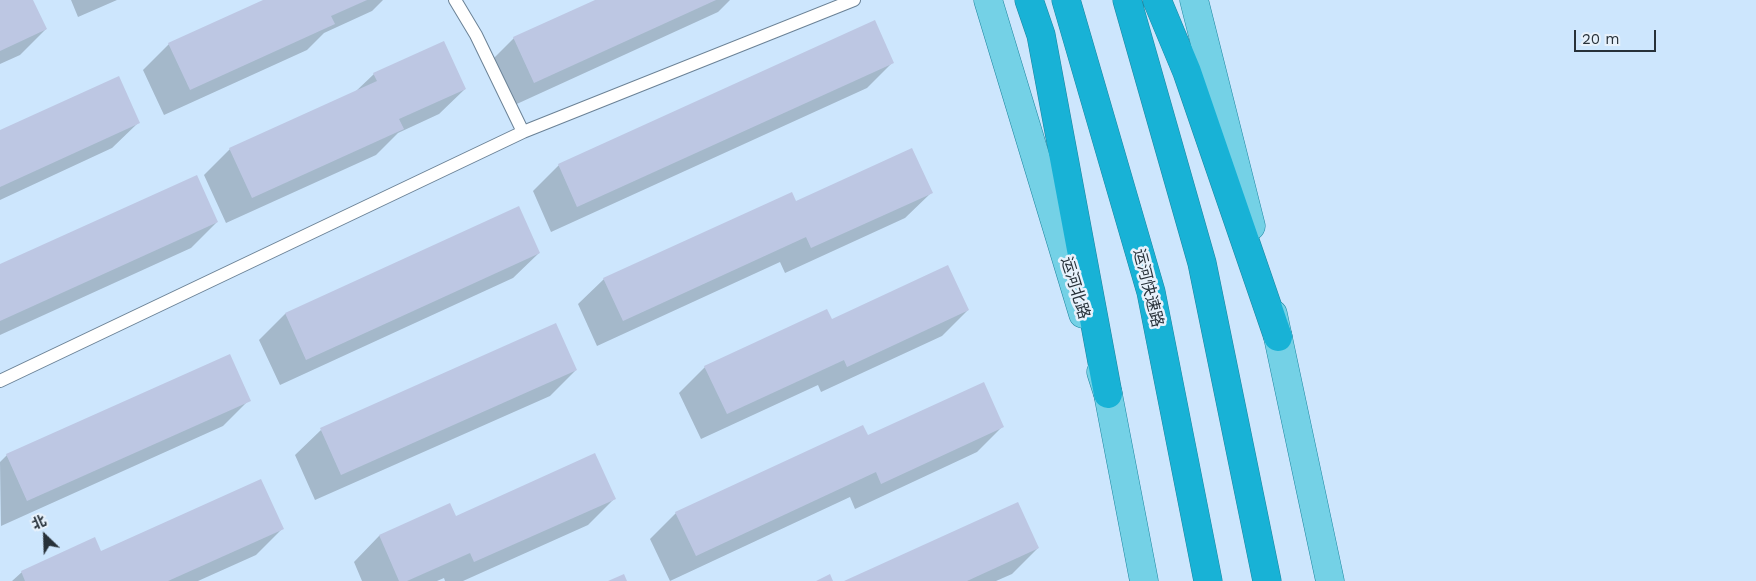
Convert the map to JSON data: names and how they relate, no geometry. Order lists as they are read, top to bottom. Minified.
{"streets":{"highway":["运河快速路"],"main road":["运河北路"]},"scale_bar":"20 m","north":"top left"}
